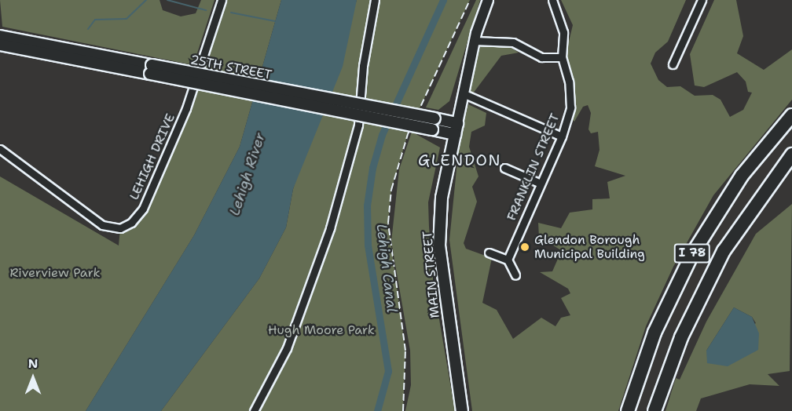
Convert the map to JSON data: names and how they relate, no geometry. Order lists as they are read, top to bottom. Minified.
{"streets":{"highway":["I 78"],"main road":["25TH STREET","MAIN STREET"],"street":["LEHIGH DRIVE","FRANKLIN STREET"]},"crossings":[["25TH STREET","MAIN STREET"]],"districts":["GLENDON"],"water":["Lehigh River","Lehigh Canal"],"parks":["Riverview Park","Hugh Moore Park"],"places":["Glendon Borough Municipal Building"],"north":"top"}
